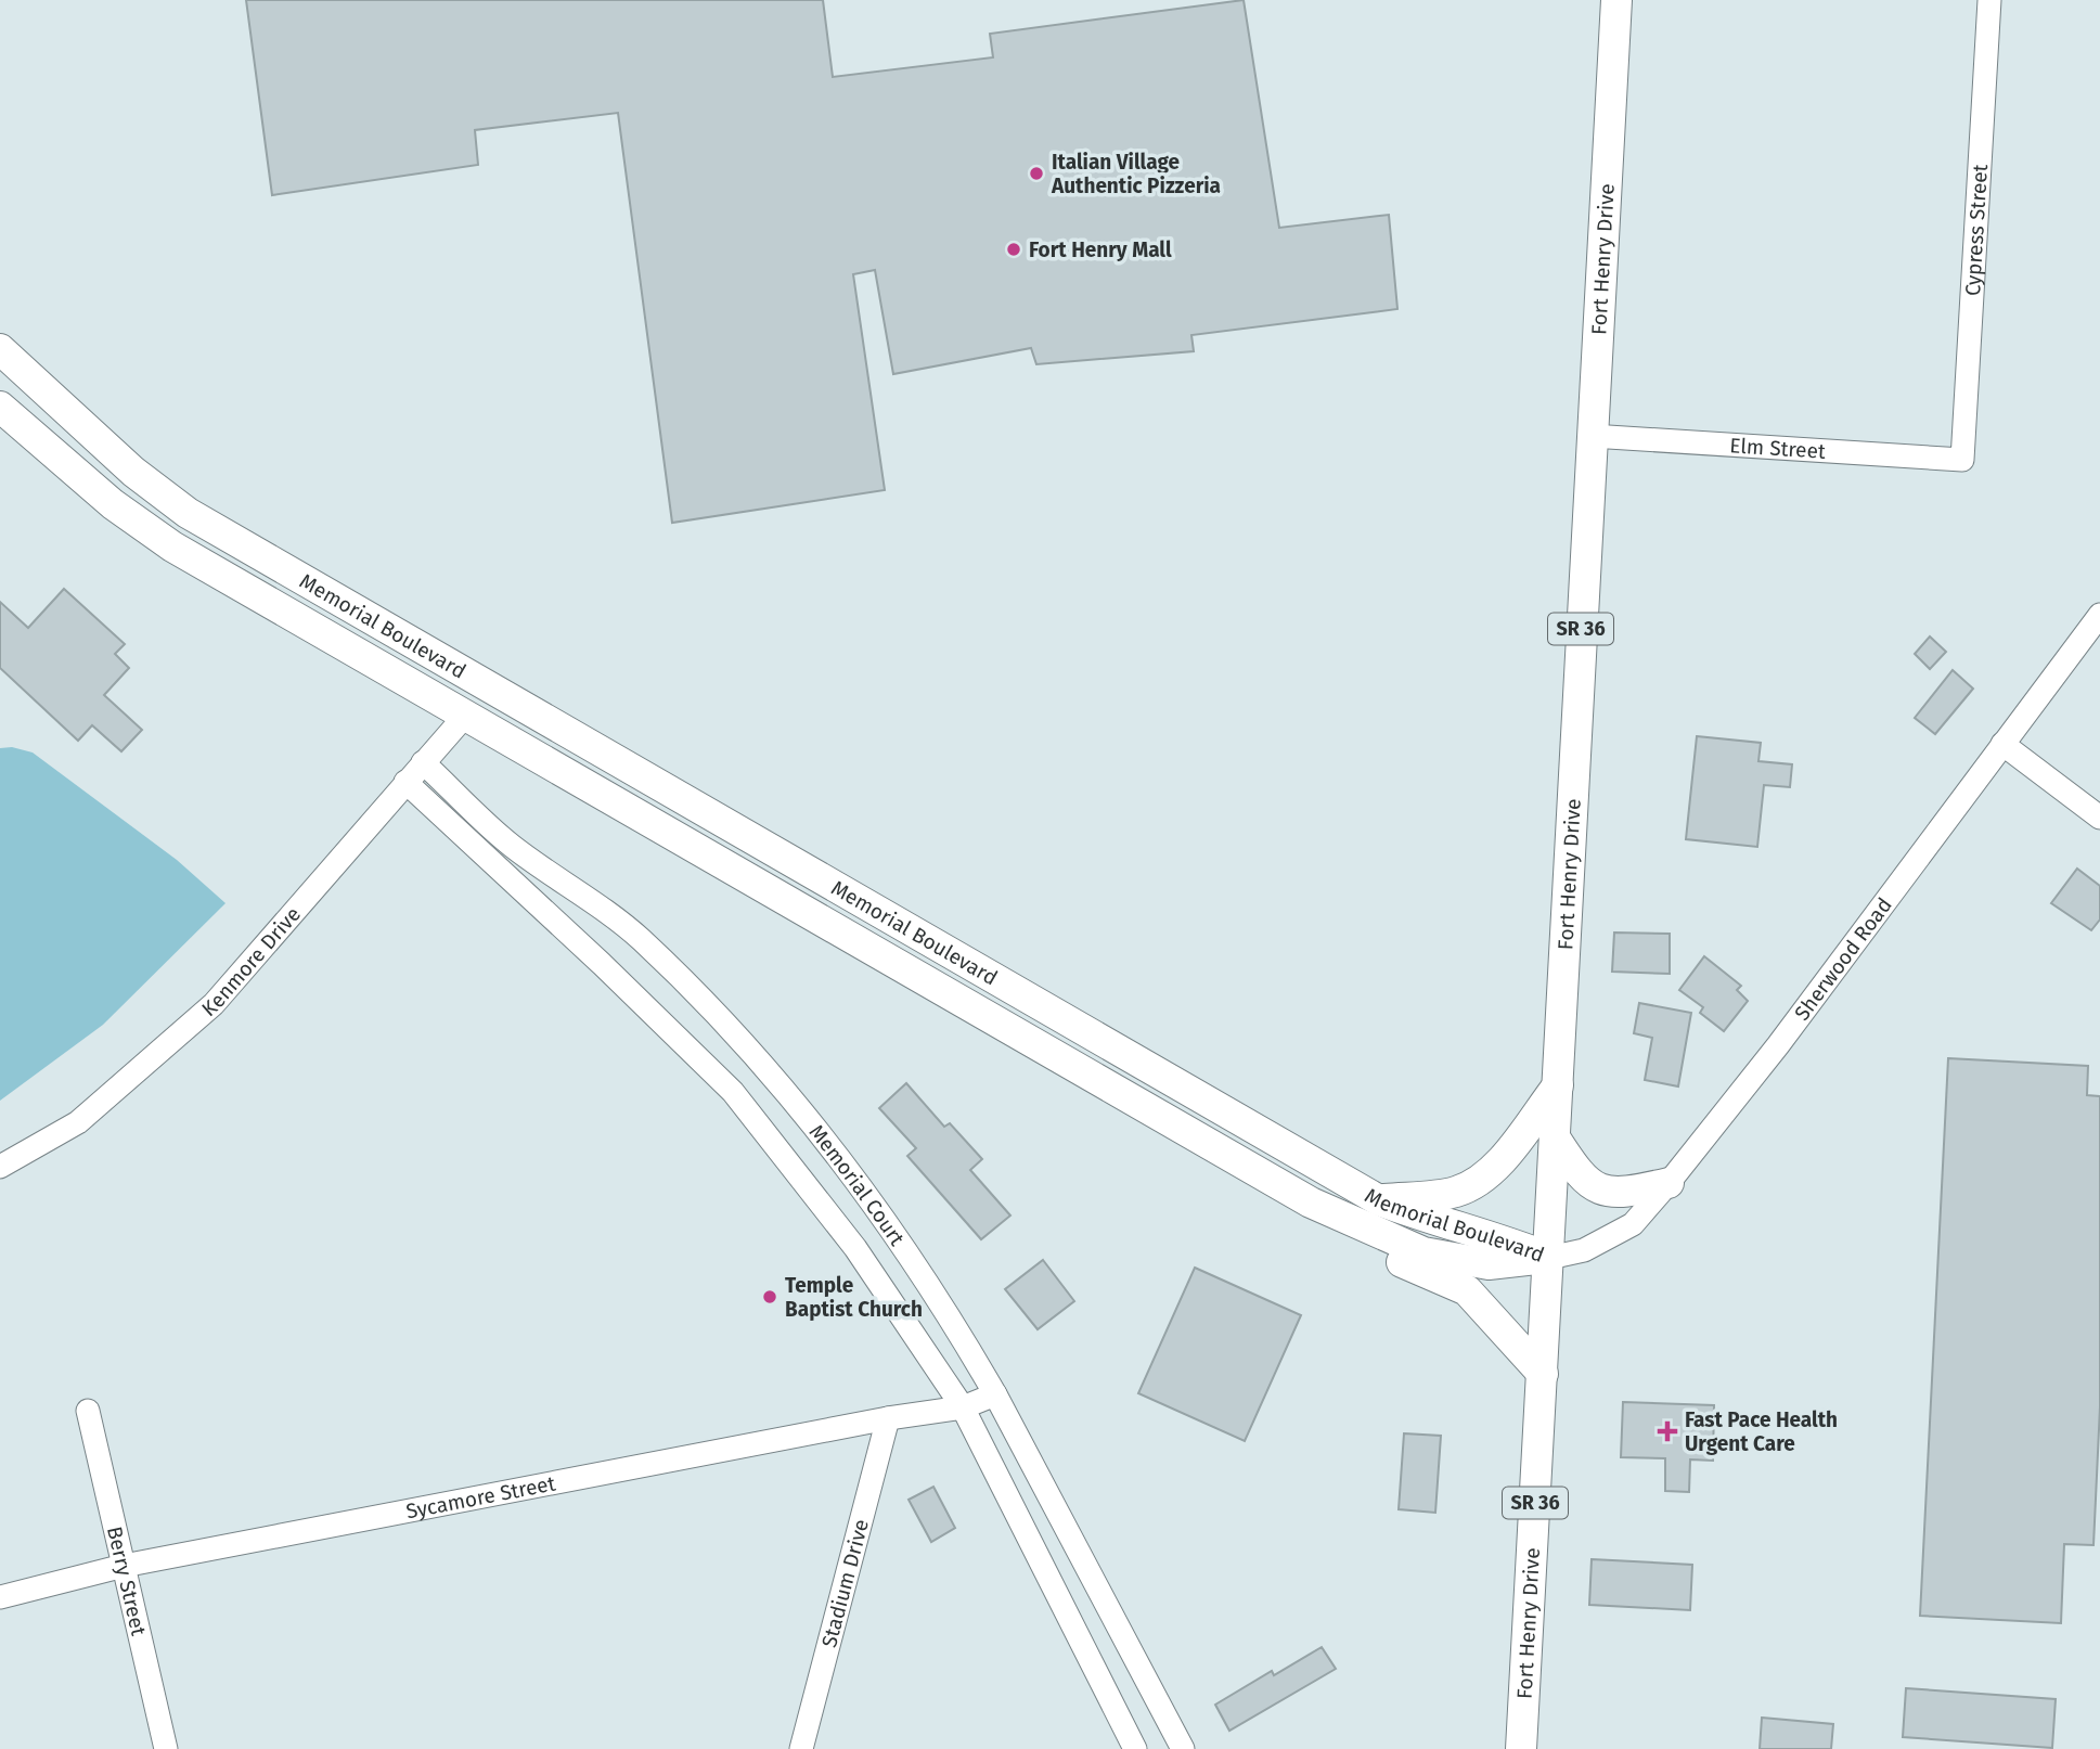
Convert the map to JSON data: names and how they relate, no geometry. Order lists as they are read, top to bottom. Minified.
{"streets":{"main road":["Fort Henry Drive","Memorial Boulevard","SR 36"],"street":["Cypress Street","Elm Street","Sherwood Road","Kenmore Drive","Memorial Court","Sycamore Street","Berry Street","Stadium Drive"]},"crossings":[["Cypress Street","Elm Street"],["Fort Henry Drive","Elm Street"],["Fort Henry Drive","Memorial Boulevard"],["Fort Henry Drive","Sherwood Road"],["Memorial Boulevard","Sherwood Road"],["Memorial Boulevard","Kenmore Drive"],["Kenmore Drive","Memorial Court"],["Memorial Court","Sycamore Street"],["Sycamore Street","Berry Street"],["Sycamore Street","Stadium Drive"]],"places":{"other":["Italian Village Authentic Pizzeria","Fort Henry Mall","Temple Baptist Church"],"health":["Fast Pace Health Urgent Care"]}}
